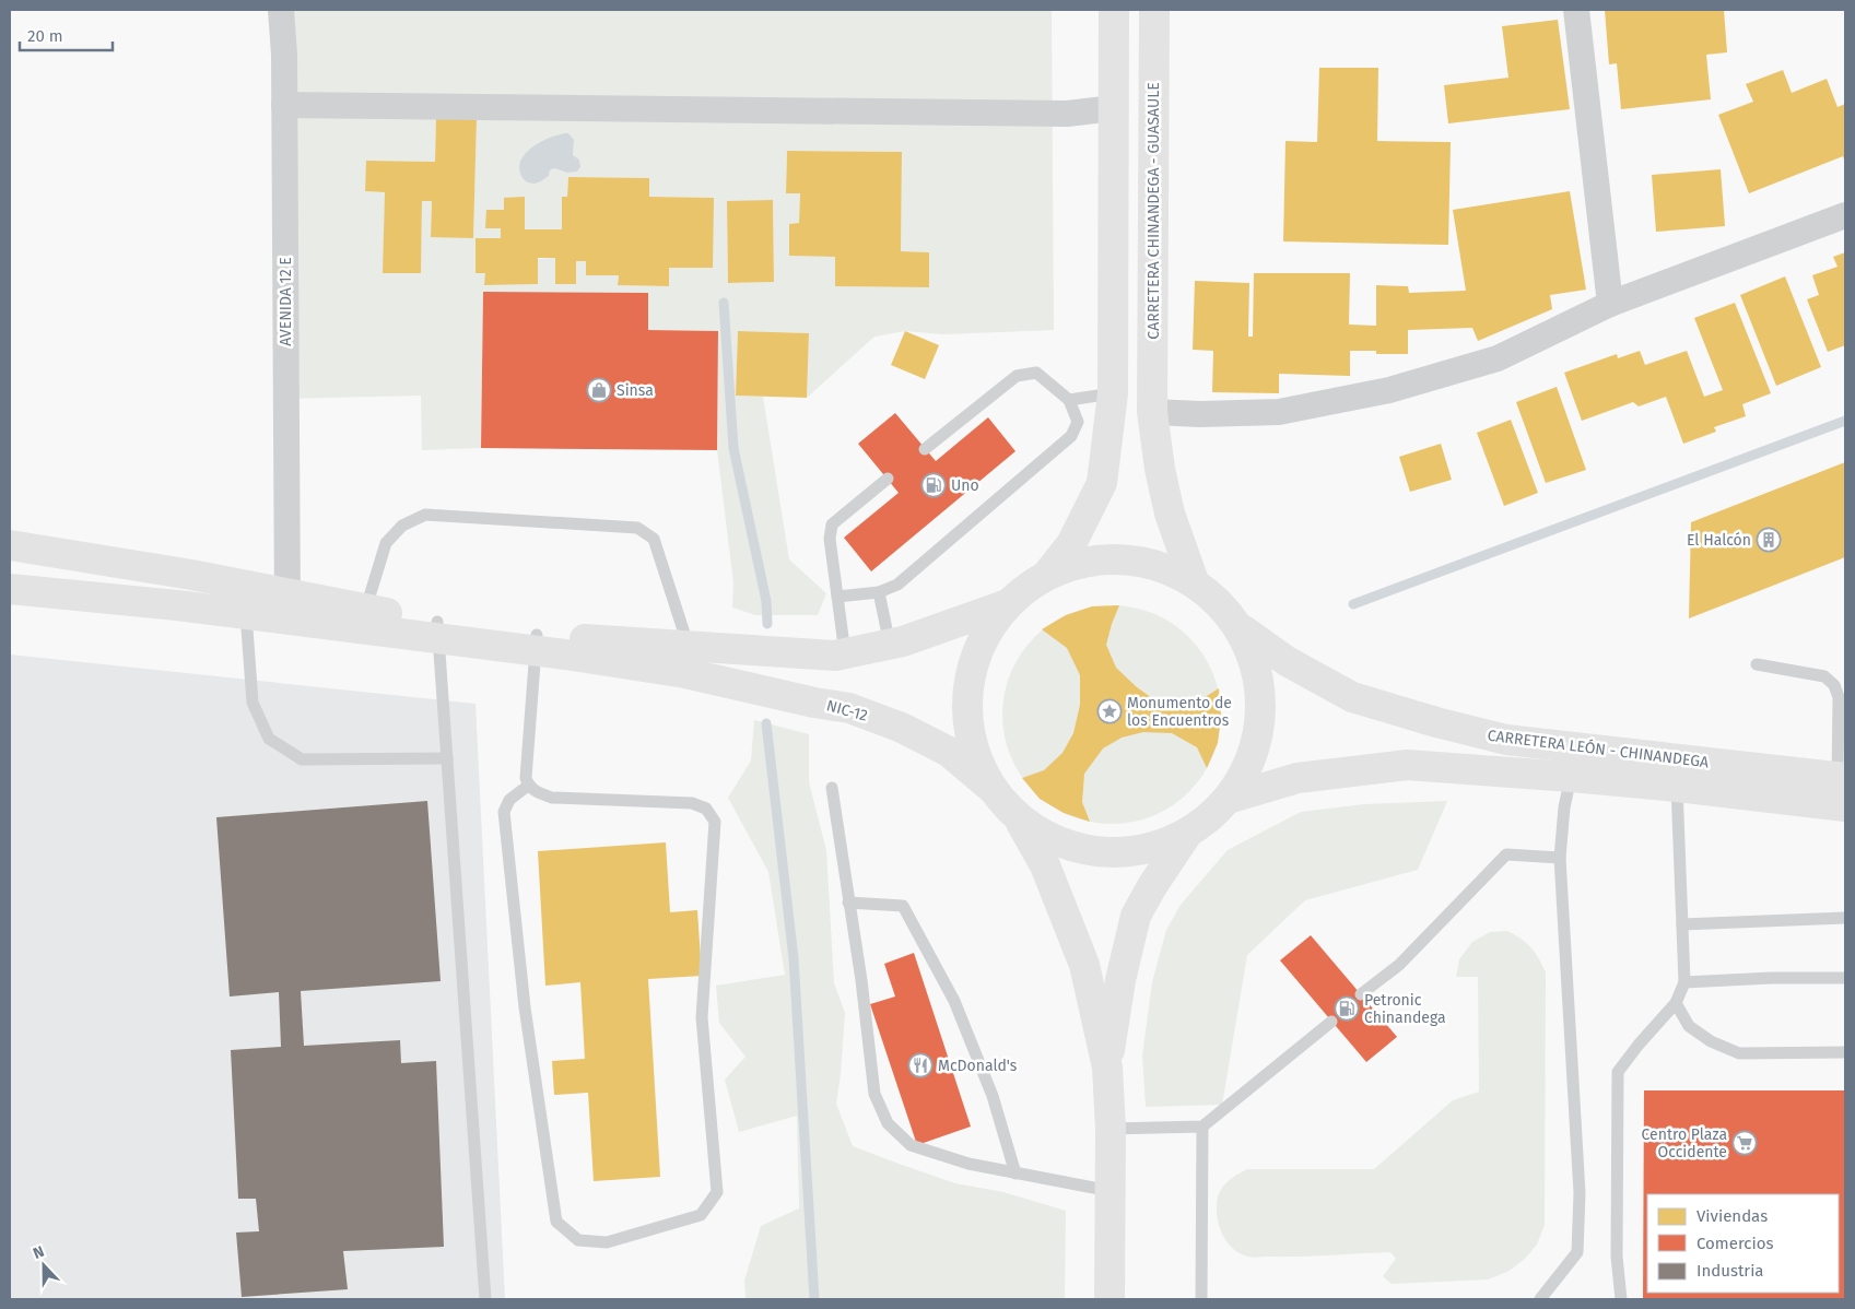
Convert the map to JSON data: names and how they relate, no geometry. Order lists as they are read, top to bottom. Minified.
{"streets":{"main road":["CARRETERA CHINANDEGA - GUASAULE","NIC-12","CARRETERA LEÓN - CHINANDEGA"],"street":["AVENIDA 12 E"]},"crossings":[["CARRETERA CHINANDEGA - GUASAULE","CARRETERA LEÓN - CHINANDEGA"]],"places":{"shop":["Sinsa"],"fuel station":["Uno","Petronic Chinandega"],"building":["El Halcón"],"place":["Monumento de los Encuentros"],"restaurant":["McDonald's"],"supermarket":["Centro Plaza Occidente"]},"legend":["Viviendas","Comercios","Industria"],"scale_bar":"20 m","north":"top"}
